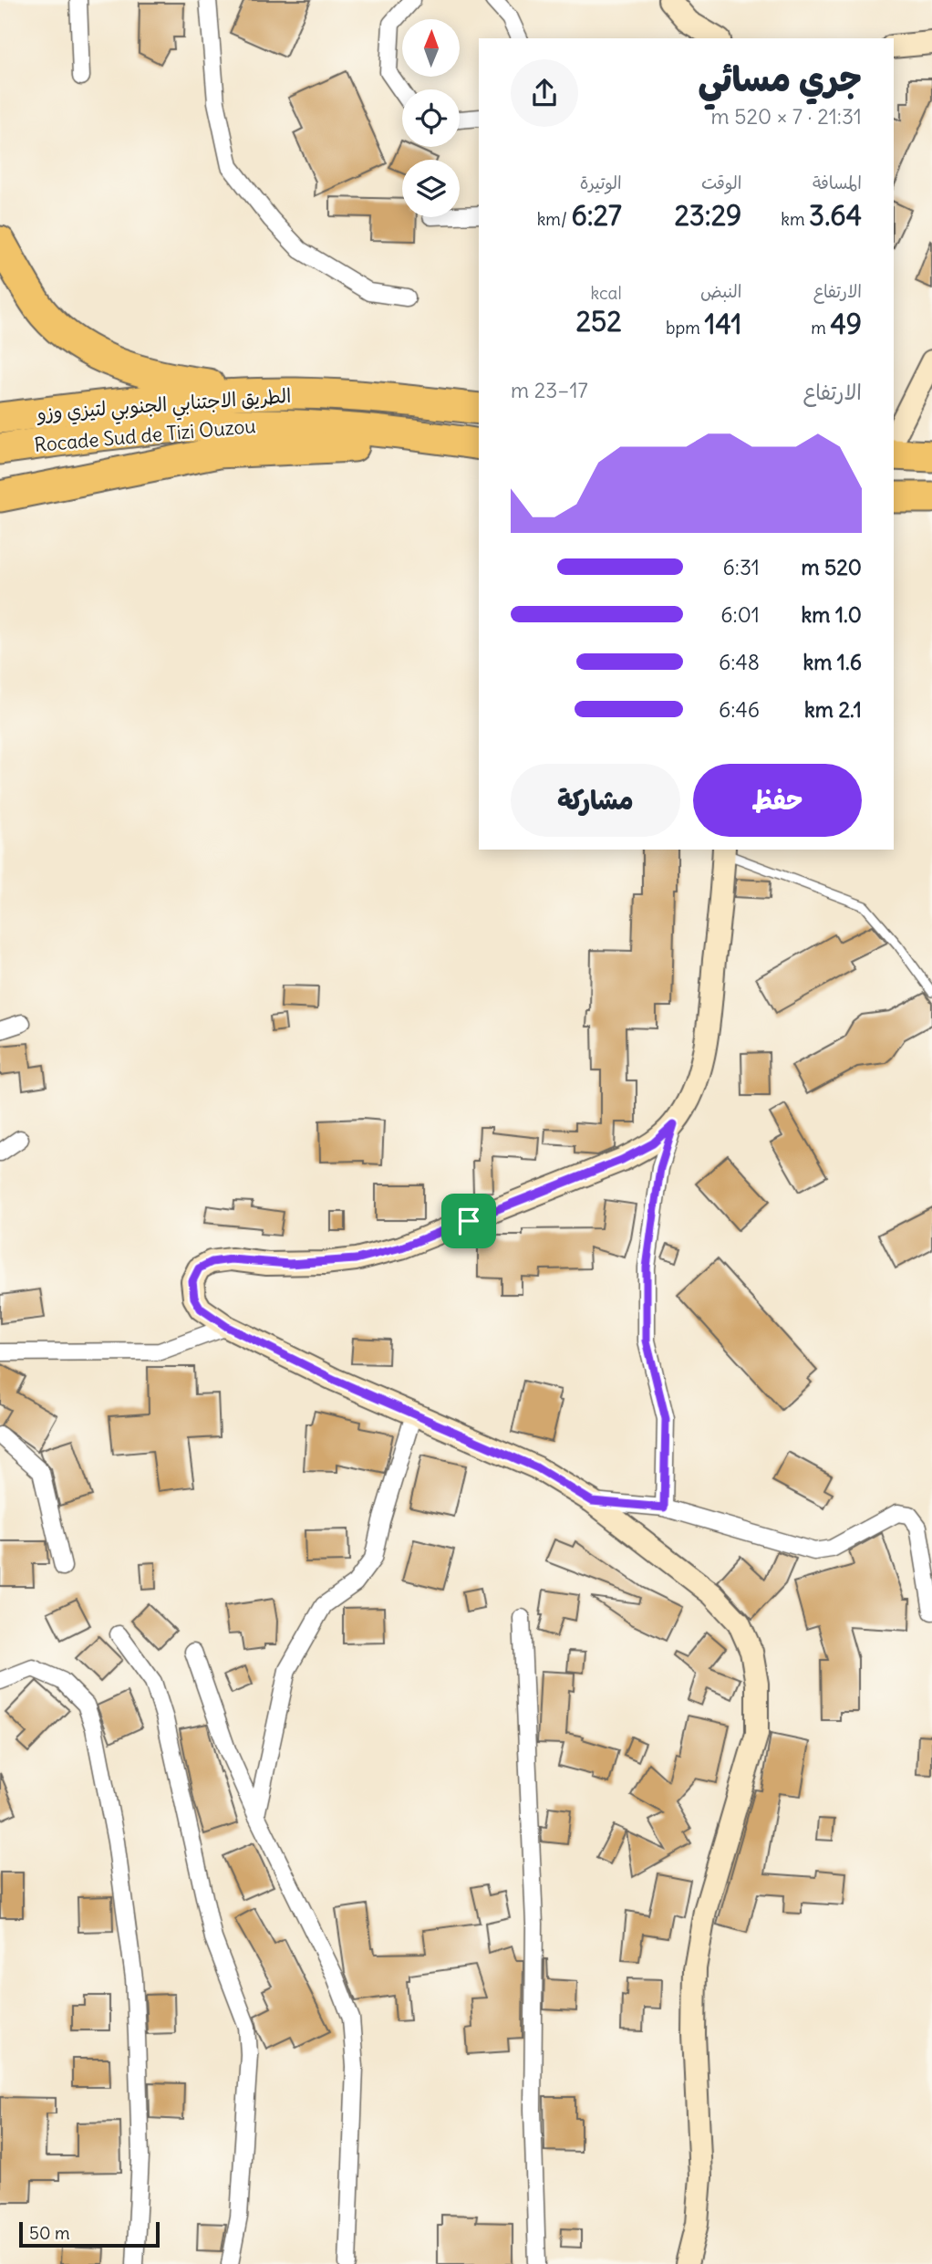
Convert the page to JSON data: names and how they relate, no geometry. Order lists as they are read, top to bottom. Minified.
{"streets":{"highway":["الطريق الاجتنابي الجنوبي لتيزي وزو","Rocade Sud de Tizi Ouzou"]},"scale_bar":"50 m","north":"top","page":{"heading":["جري مسائي","21:31 · 7 × 520 m"],"stats":[["المسافة","3.64 km"],["الوقت","23:29"],["الوتيرة","6:27 /km"],["الارتفاع","49 m"],["النبض","141 bpm"],["kcal","252"]],"chart":["الارتفاع","17–23 m"],"list":[{"name":"520 m","note":"6:31"},{"name":"1.0 km","note":"6:01"},{"name":"1.6 km","note":"6:48"},{"name":"2.1 km","note":"6:46"}],"buttons":["حفظ","مشاركة"],"scale":"50 m"}}
